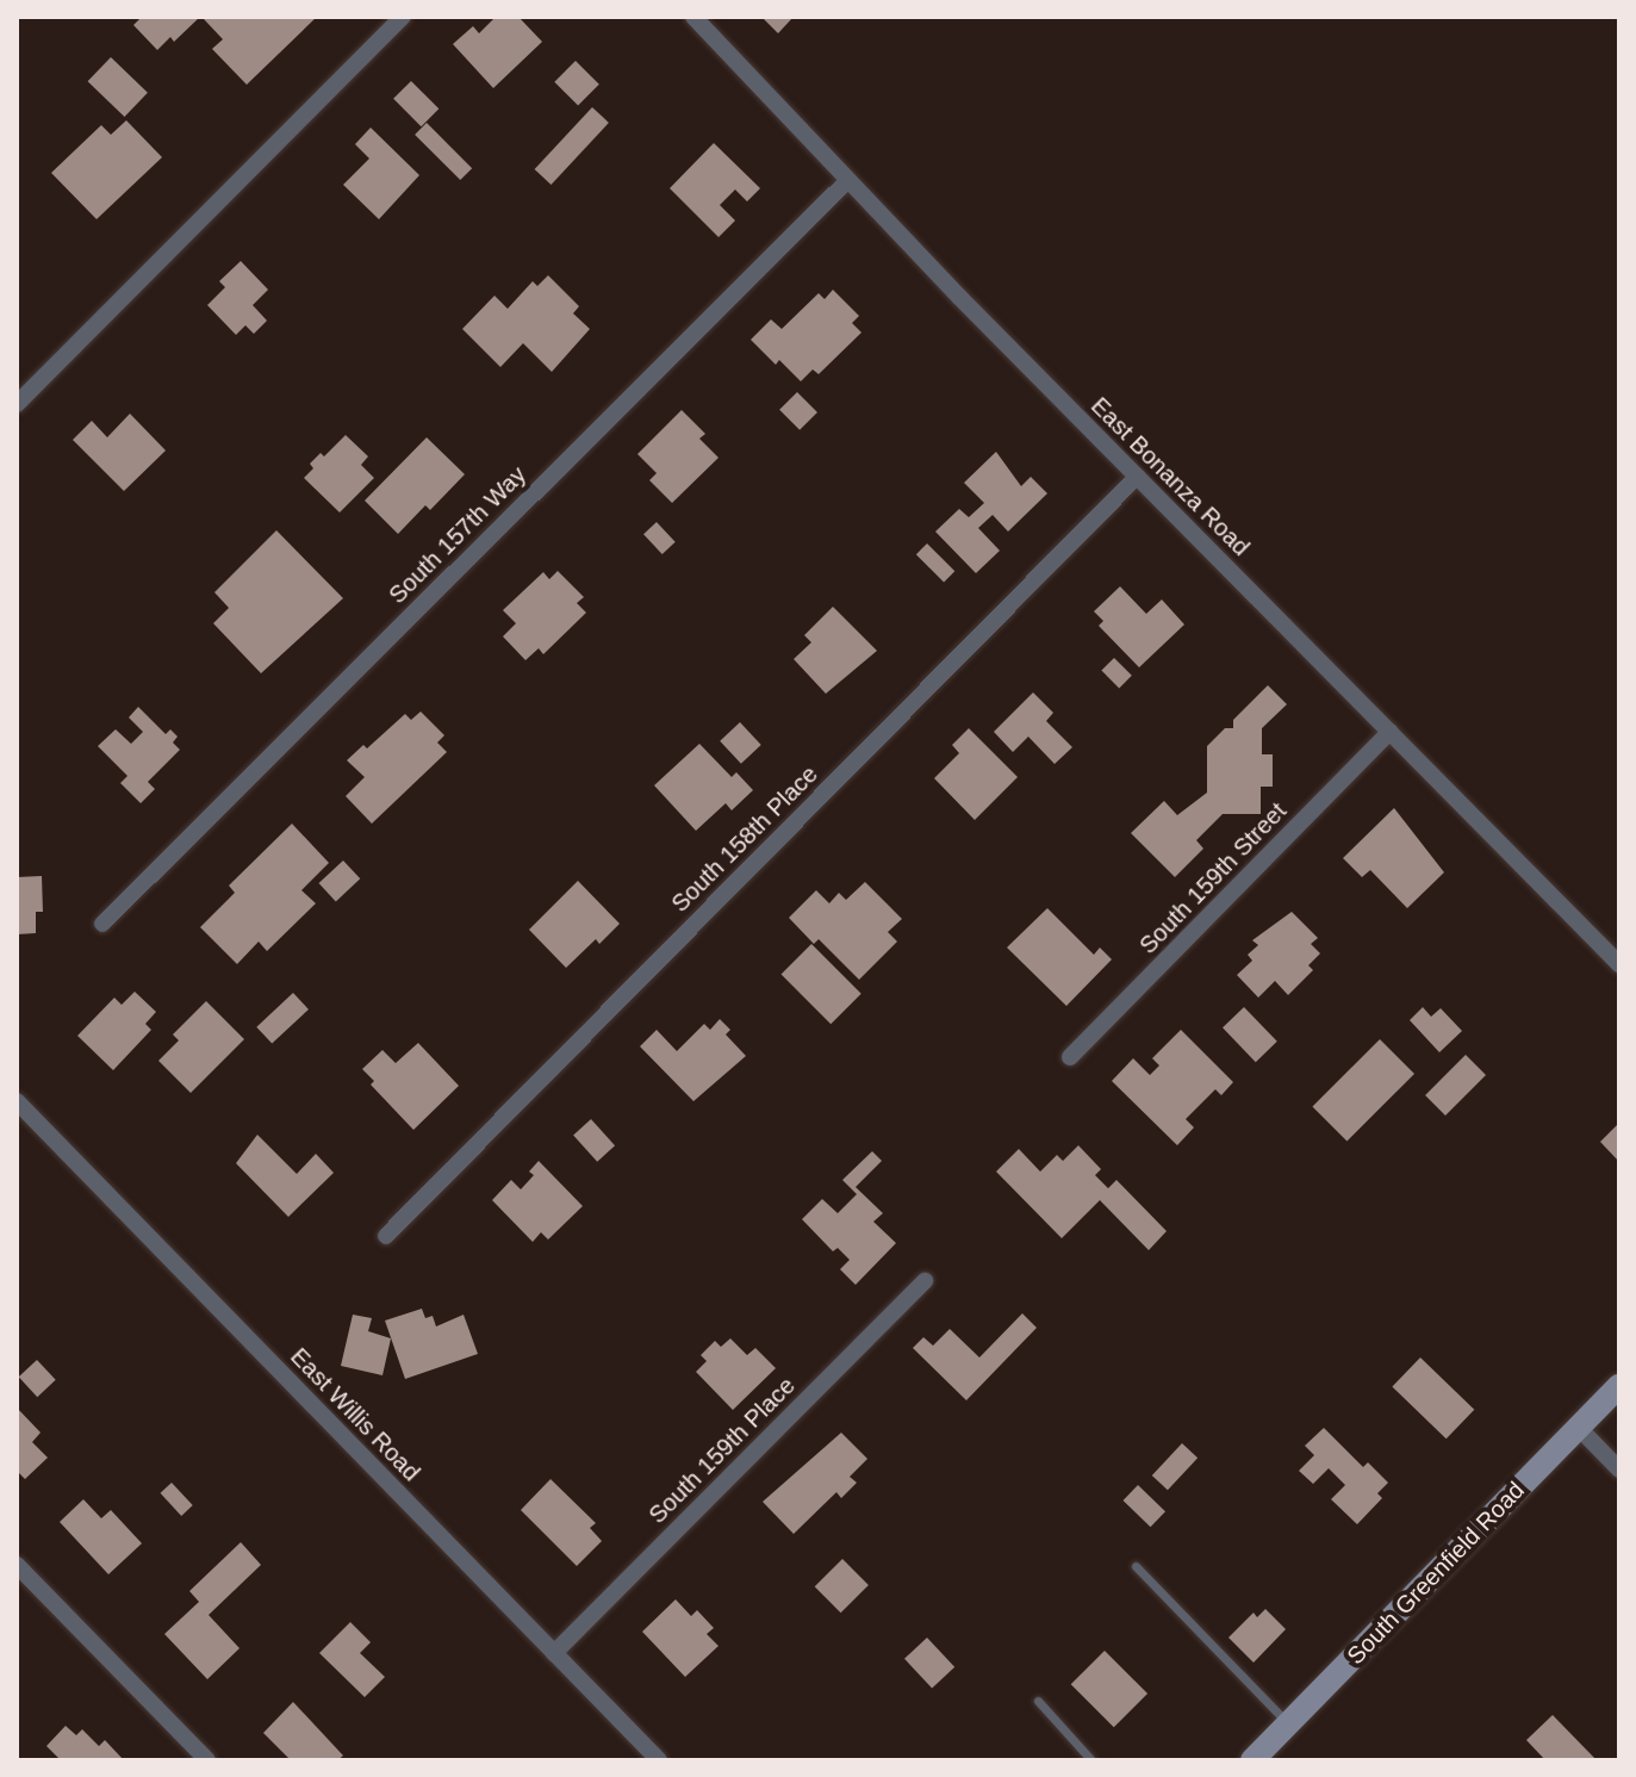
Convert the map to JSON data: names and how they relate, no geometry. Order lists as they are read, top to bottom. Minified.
{"streets":{"main road":["South Greenfield Road"],"street":["East Bonanza Road","South 157th Way","South 158th Place","South 159th Street","East Willis Road","South 159th Place"]},"crossings":[["East Bonanza Road","South 157th Way"],["East Bonanza Road","South 158th Place"],["East Bonanza Road","South 159th Street"],["East Willis Road","South 159th Place"]]}
